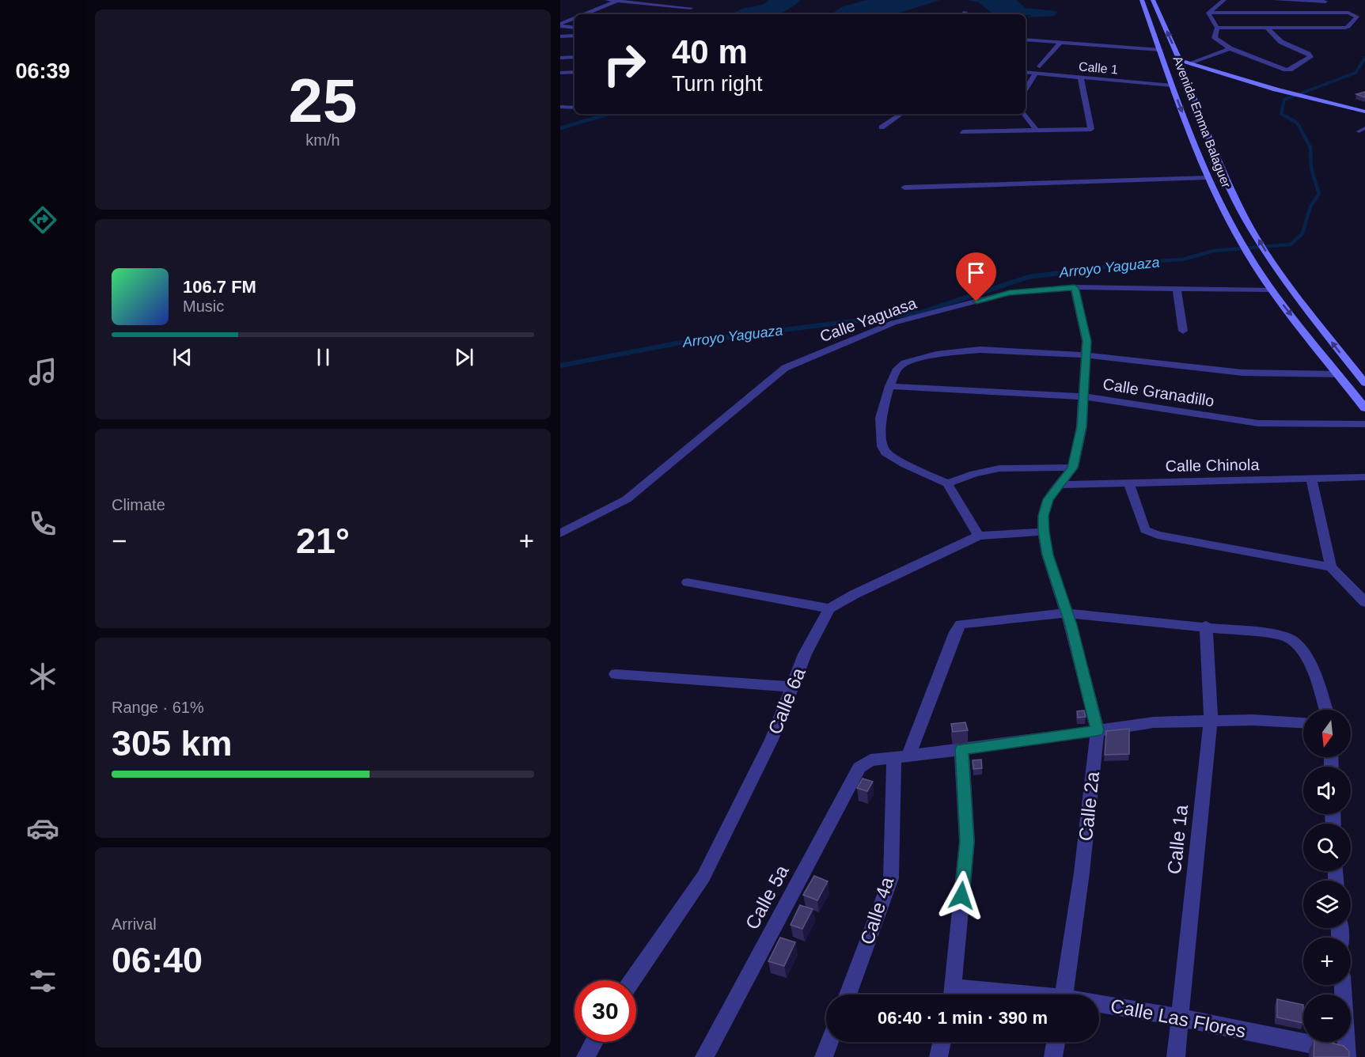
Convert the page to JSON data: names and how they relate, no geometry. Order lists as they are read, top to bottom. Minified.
{"streets":{"street":["Calle 1","Avenida Emma Balaguer","Calle Yaguasa","Calle Granadillo","Calle Chinola","Calle 6a","Calle 2a","Calle 1a","Calle 5a","Calle 4a","Calle Las Flores"]},"crossings":[["Calle 1","Avenida Emma Balaguer"],["Avenida Emma Balaguer","Calle Yaguasa"],["Calle Chinola","Calle 2a"],["Calle 6a","Calle 2a"],["Calle 2a","Calle 4a"],["Calle 1a","Calle Las Flores"],["Calle 5a","Calle 4a"]],"water":["Arroyo Yaguaza"],"north":"bottom","page":{"tabs":"06:39","tile":[["25","km/h"],"Climate",["Range · 61%","305 km"],["Arrival","06:40"]],"turn":["40 m","Turn right"],"song":["106.7 FM","Music"],"heat":["−","21°","+"],"map_buttons":["+","−"],"limit":"30","trip":"06:40 · 1 min · 390 m"}}
